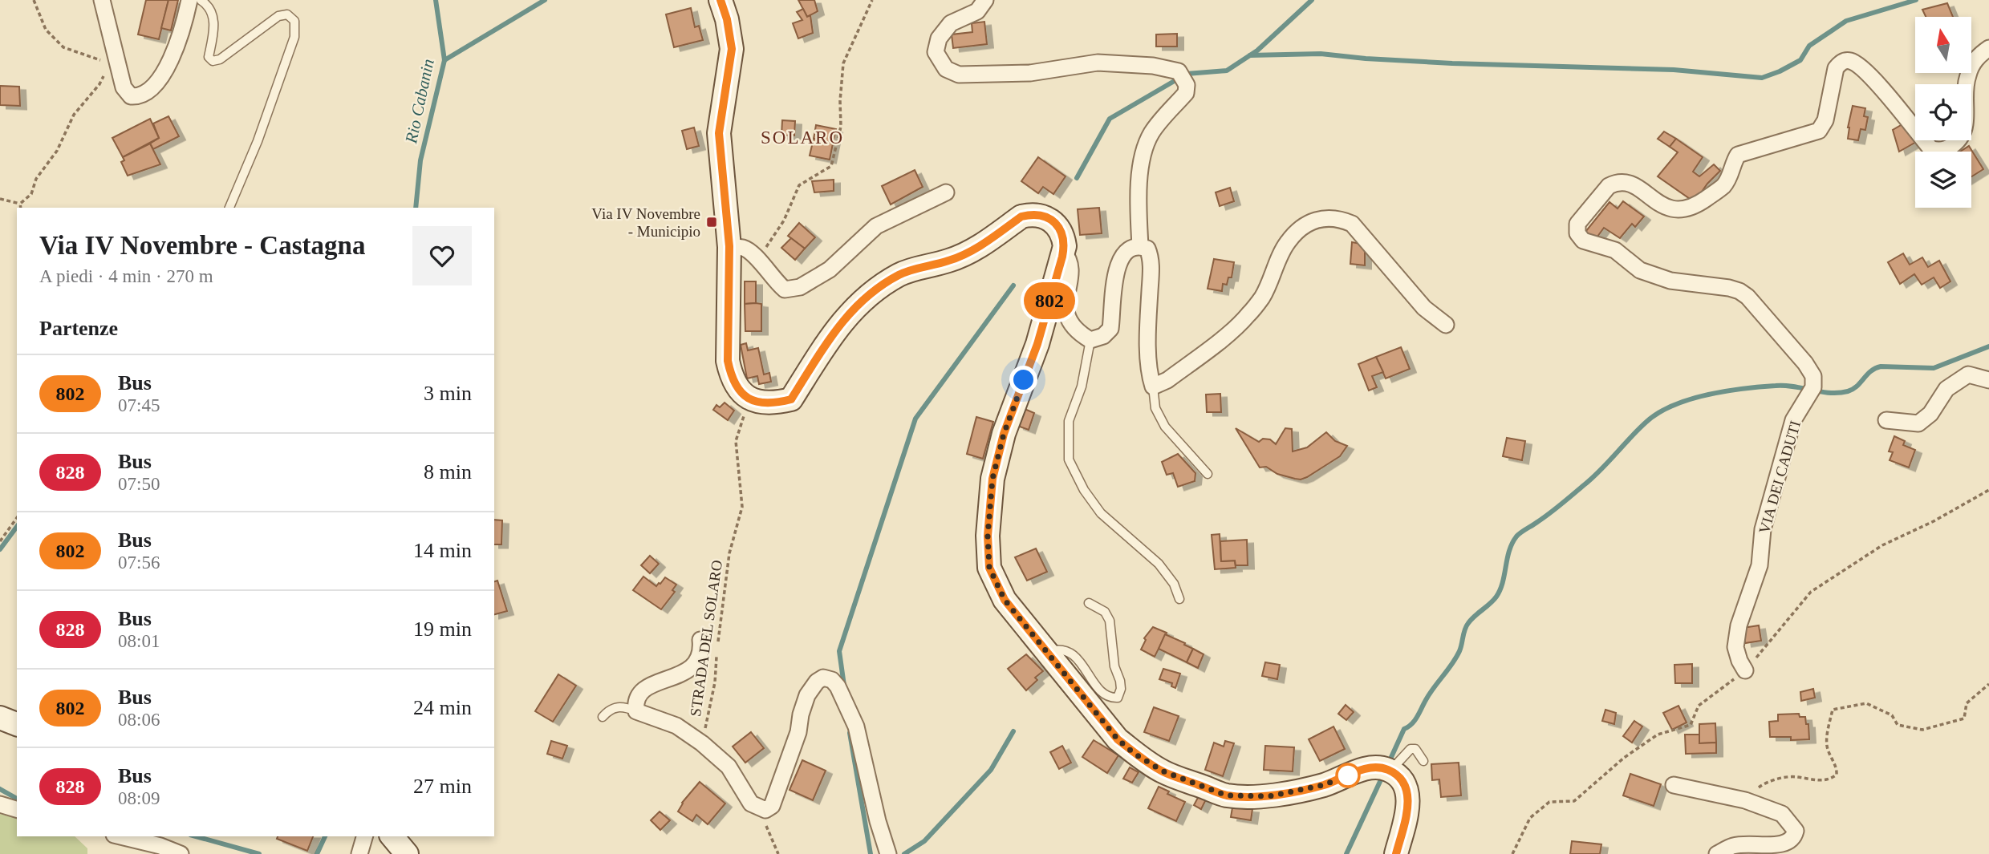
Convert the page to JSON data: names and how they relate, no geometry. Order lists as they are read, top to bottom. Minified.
{"streets":{"street":["VIA DEI CADUTI"],"path":["STRADA DEL SOLARO"]},"districts":["SOLARO"],"water":["Rio Cabanin"],"places":{"transit":["Via IV Novembre - Municipio"]},"lines":["bus line 802"],"north":"top","page":{"on_map":"802","heading":[["Via IV Novembre - Castagna","A piedi · 4 min · 270 m"],"Partenze"],"list":[{"mark":"802","name":"Bus","note":"07:45","value":"3 min"},{"mark":"828","name":"Bus","note":"07:50","value":"8 min"},{"mark":"802","name":"Bus","note":"07:56","value":"14 min"},{"mark":"828","name":"Bus","note":"08:01","value":"19 min"},{"mark":"802","name":"Bus","note":"08:06","value":"24 min"},{"mark":"828","name":"Bus","note":"08:09","value":"27 min"}]}}
